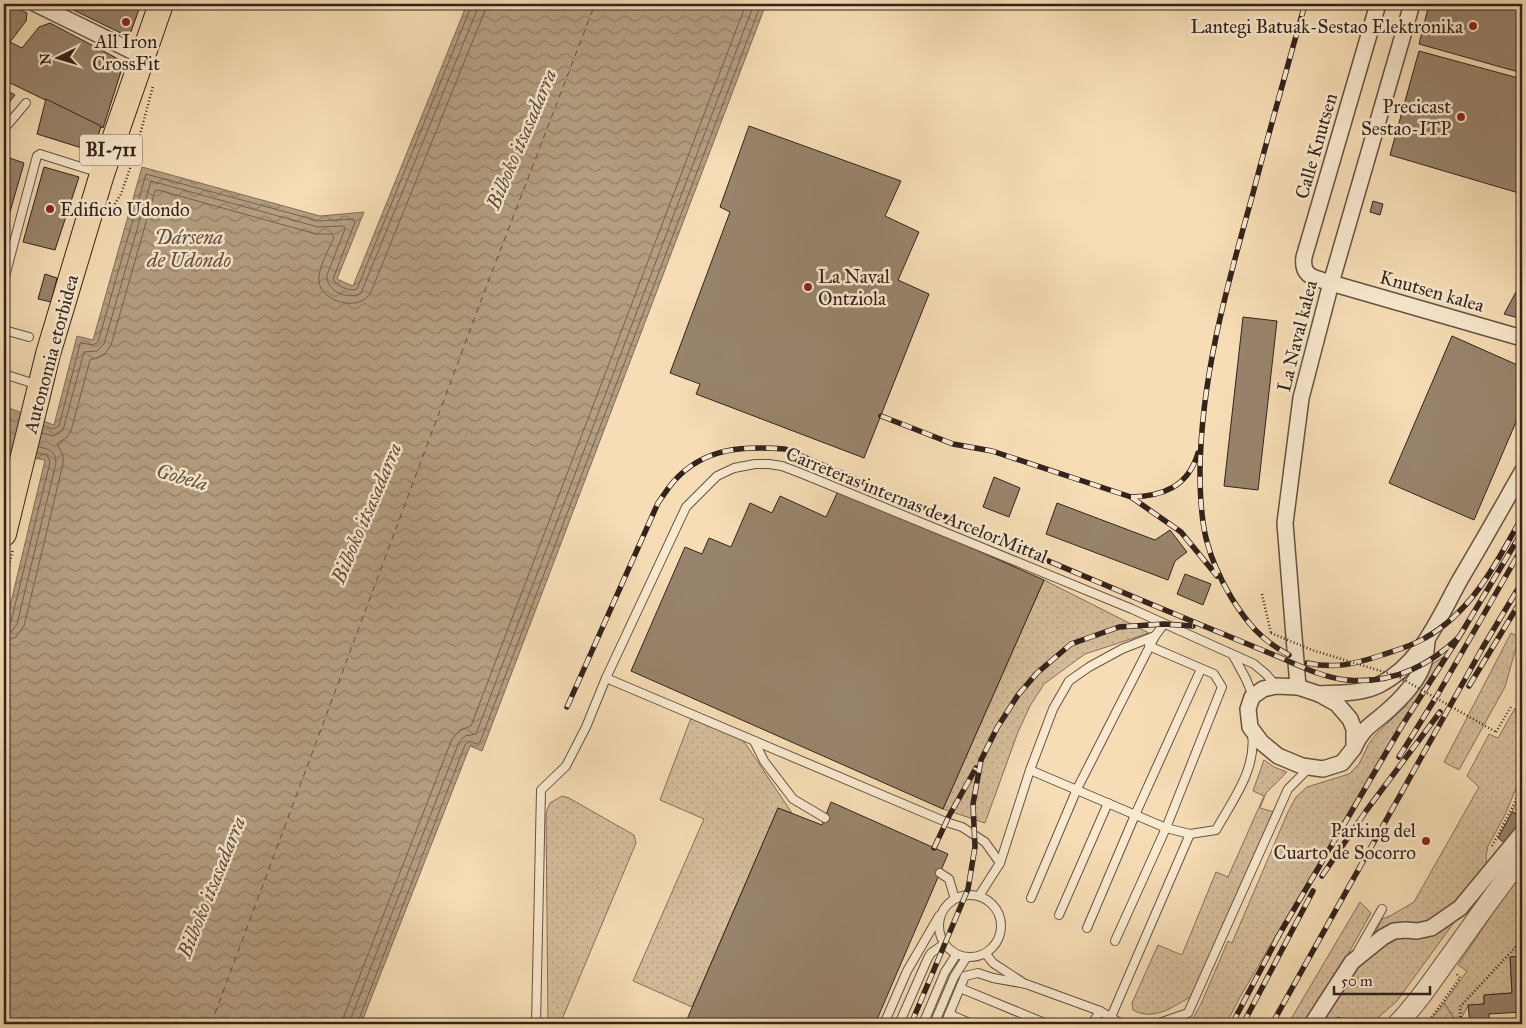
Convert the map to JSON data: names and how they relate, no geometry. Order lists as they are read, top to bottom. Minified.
{"streets":{"main road":["BI-711","Autonomia etorbidea"],"street":["Calle Knutsen","Knutsen kalea","La Naval kalea"],"lane":["Carreteras internas de ArcelorMittal"]},"crossings":[["Calle Knutsen","Knutsen kalea"],["Calle Knutsen","La Naval kalea"],["BI-711","Autonomia etorbidea"],["Knutsen kalea","La Naval kalea"],["La Naval kalea","Carreteras internas de ArcelorMittal"]],"water":["Bilboko itsasadarra","Dársena de Udondo","Gobela"],"places":["All Iron CrossFit","Lantegi Batuak-Sestao Elektronika","Precicast Sestao-ITP","Edificio Udondo","La Naval Ontziola","Parking del Cuarto de Socorro"],"scale_bar":"50 m","north":"left"}
